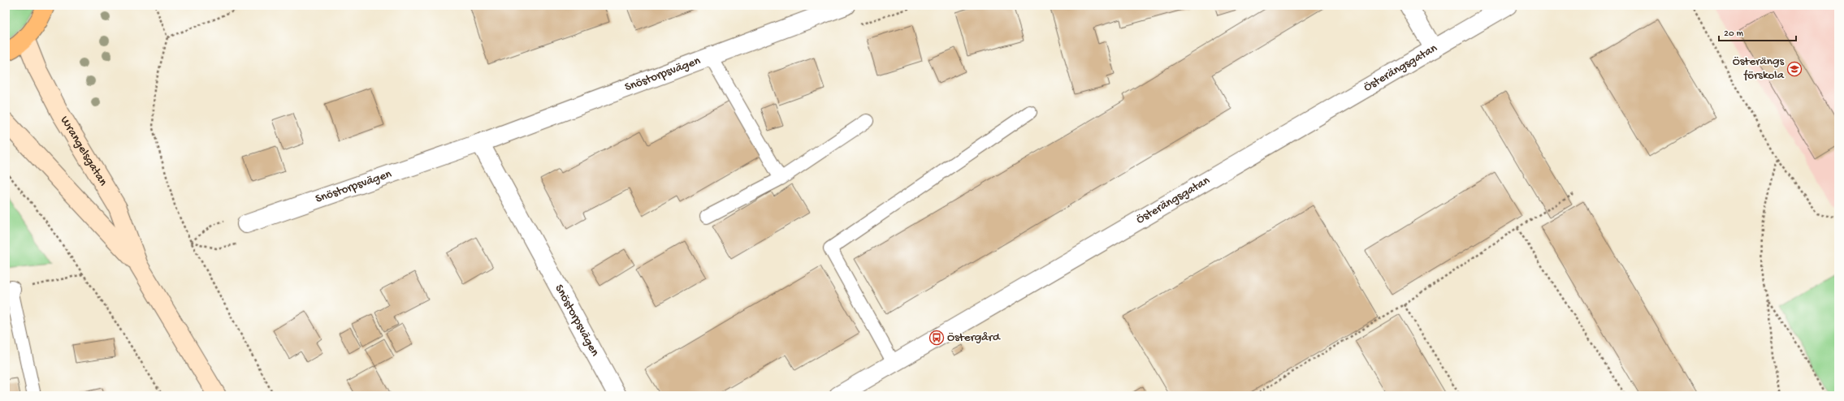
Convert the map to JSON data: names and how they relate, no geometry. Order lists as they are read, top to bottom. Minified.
{"streets":{"main road":["Wrangelsgatan"],"street":["Österängsgatan","Snöstorpsvägen"]},"places":{"school or university":["Österängs förskola"],"bus stop":["Östergård"]},"scale_bar":"20 m"}
